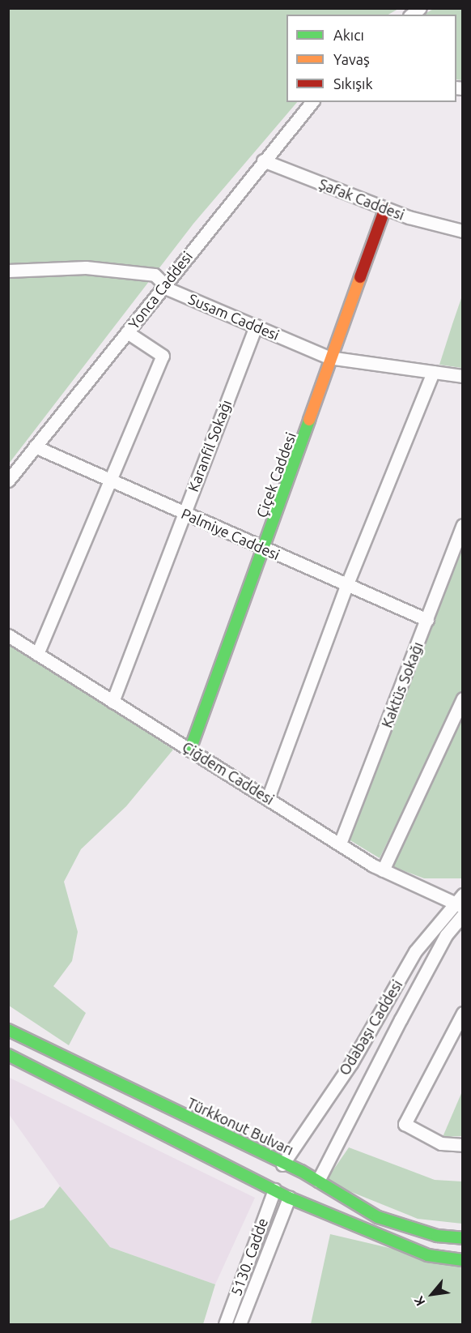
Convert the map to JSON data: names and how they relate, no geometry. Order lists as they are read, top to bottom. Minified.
{"streets":{"street":["Şafak Caddesi","Yonca Caddesi","Susam Caddesi","Karanfil Sokağı","Çiçek Caddesi","Palmiye Caddesi","Kaktüs Sokağı","Çiğdem Caddesi","Odabaşı Caddesi","Türkkonut Bulvarı","5130. Cadde"]},"crossings":[["Şafak Caddesi","Yonca Caddesi"],["Şafak Caddesi","Çiçek Caddesi"],["Yonca Caddesi","Susam Caddesi"],["Yonca Caddesi","Palmiye Caddesi"],["Susam Caddesi","Karanfil Sokağı"],["Susam Caddesi","Çiçek Caddesi"],["Karanfil Sokağı","Palmiye Caddesi"],["Karanfil Sokağı","Çiğdem Caddesi"],["Çiçek Caddesi","Palmiye Caddesi"],["Çiçek Caddesi","Çiğdem Caddesi"],["Palmiye Caddesi","Kaktüs Sokağı"],["Kaktüs Sokağı","Çiğdem Caddesi"],["Çiğdem Caddesi","Odabaşı Caddesi"],["Odabaşı Caddesi","Türkkonut Bulvarı"]],"legend":["Akıcı","Yavaş","Sıkışık"],"north":"bottom left"}
